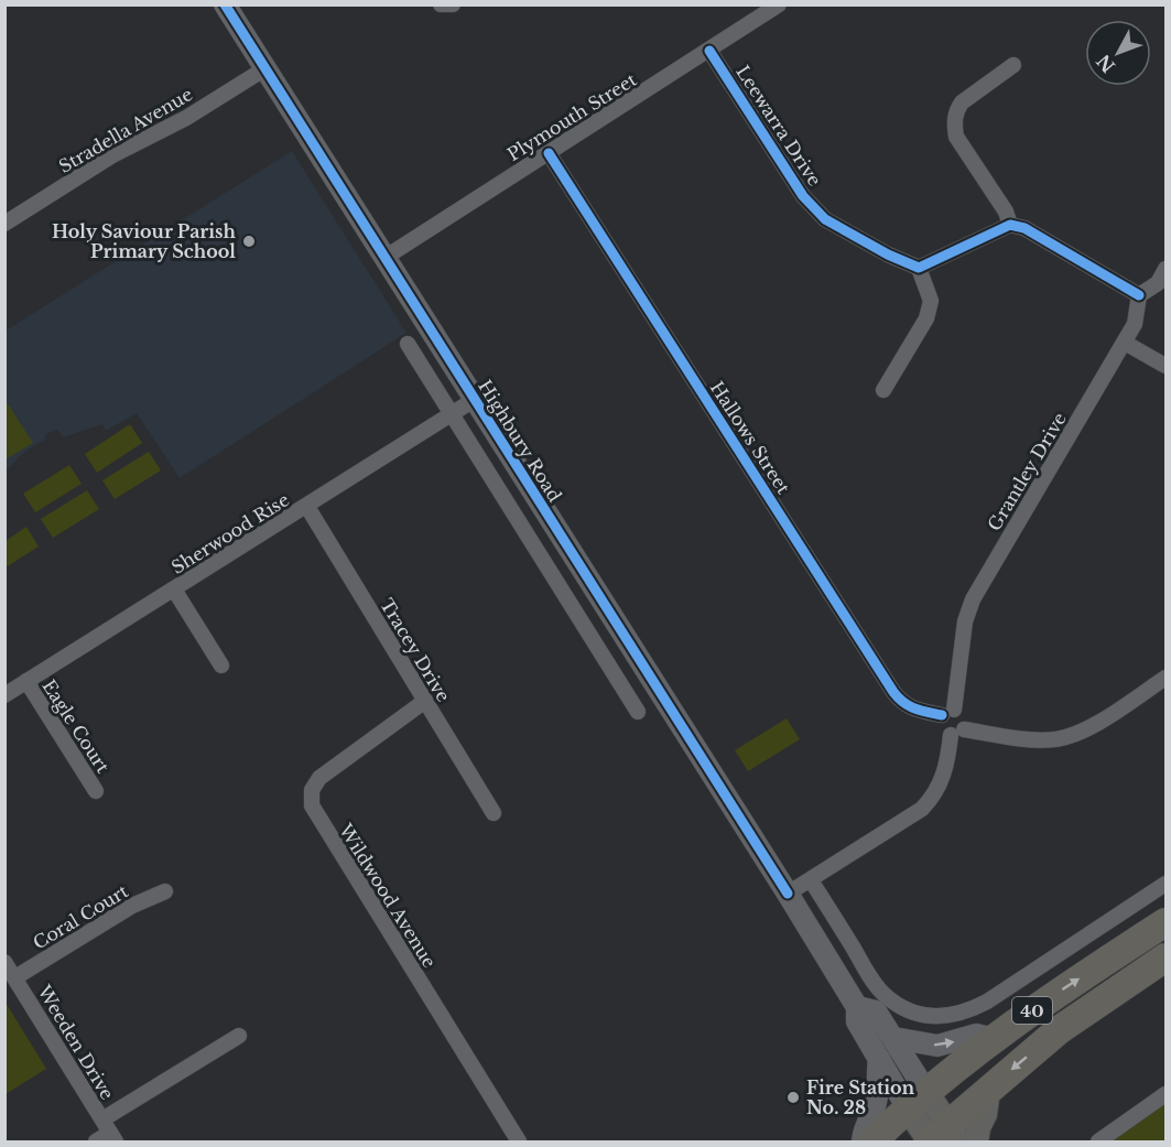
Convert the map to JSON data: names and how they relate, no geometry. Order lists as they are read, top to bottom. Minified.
{"streets":{"highway":["40"],"main road":["Highbury Road"],"street":["Plymouth Street","Leewarra Drive","Stradella Avenue","Hallows Street","Grantley Drive","Sherwood Rise","Tracey Drive","Eagle Court","Wildwood Avenue","Coral Court","Weeden Drive"]},"crossings":[["Plymouth Street","Leewarra Drive"],["Plymouth Street","Hallows Street"],["Plymouth Street","Highbury Road"],["Stradella Avenue","Highbury Road"],["Hallows Street","Grantley Drive"],["Highbury Road","Sherwood Rise"],["Highbury Road","40"],["Sherwood Rise","Tracey Drive"],["Sherwood Rise","Eagle Court"],["Tracey Drive","Wildwood Avenue"],["Coral Court","Weeden Drive"]],"places":["Holy Saviour Parish Primary School","Fire Station No. 28"],"north":"bottom left"}
